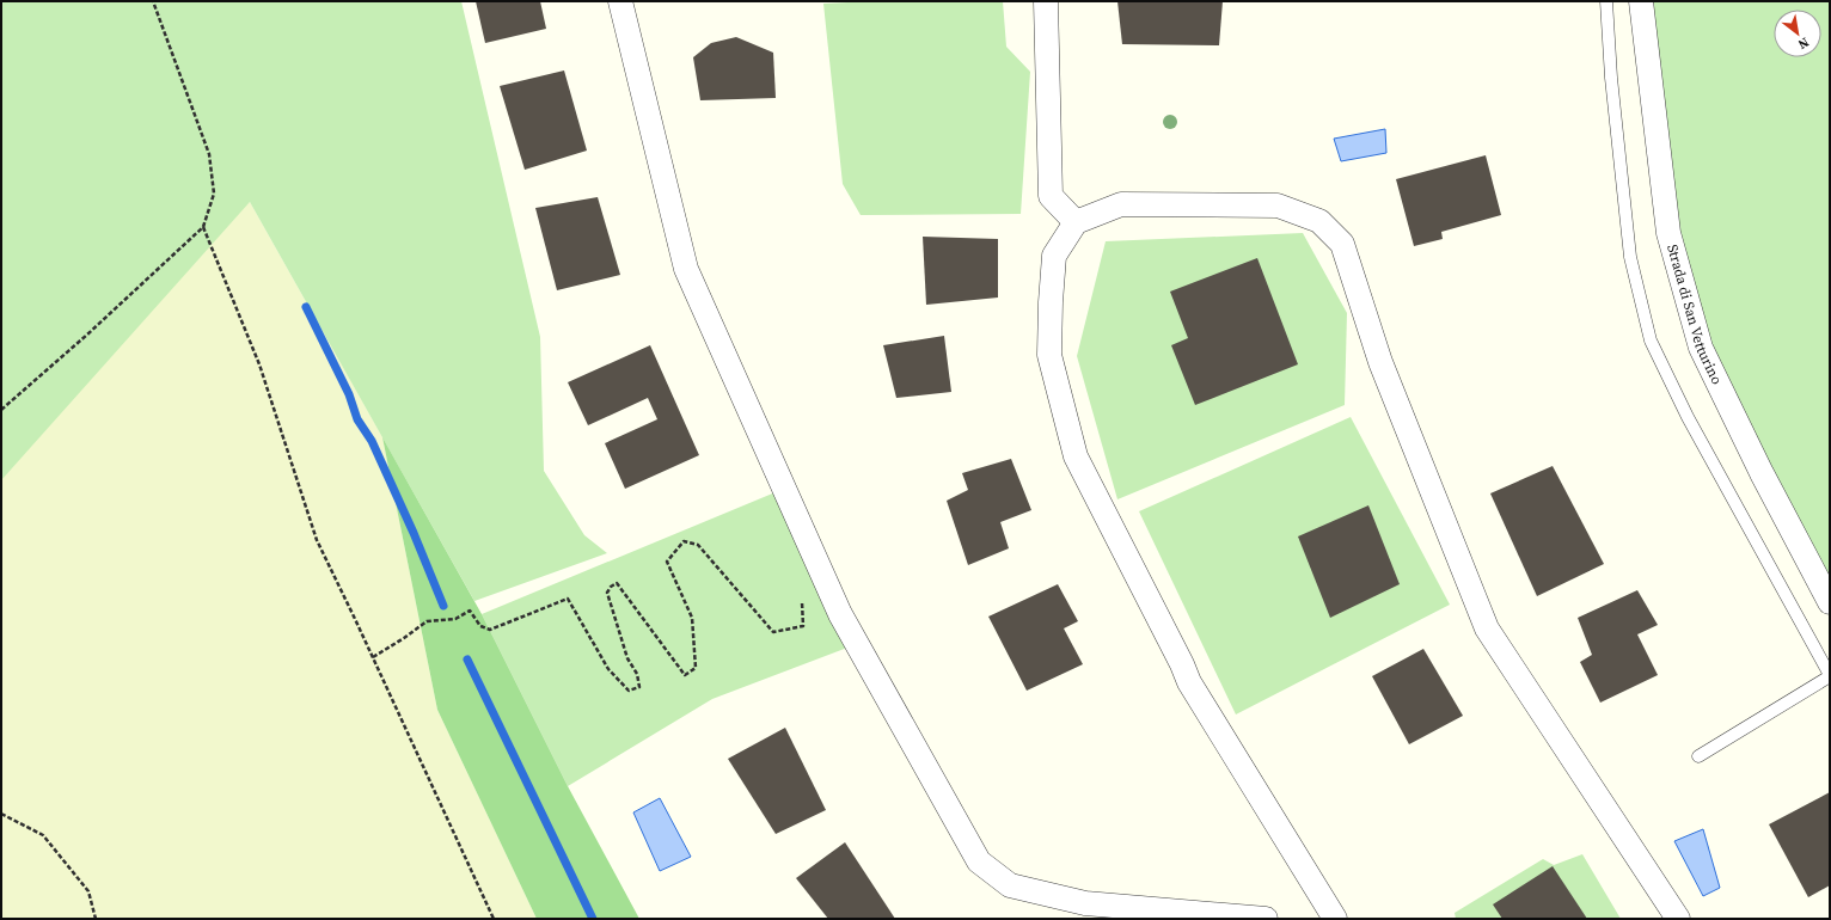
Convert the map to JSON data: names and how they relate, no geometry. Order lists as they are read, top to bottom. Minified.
{"streets":{"street":["Strada di San Vetturino"]},"north":"bottom right"}
